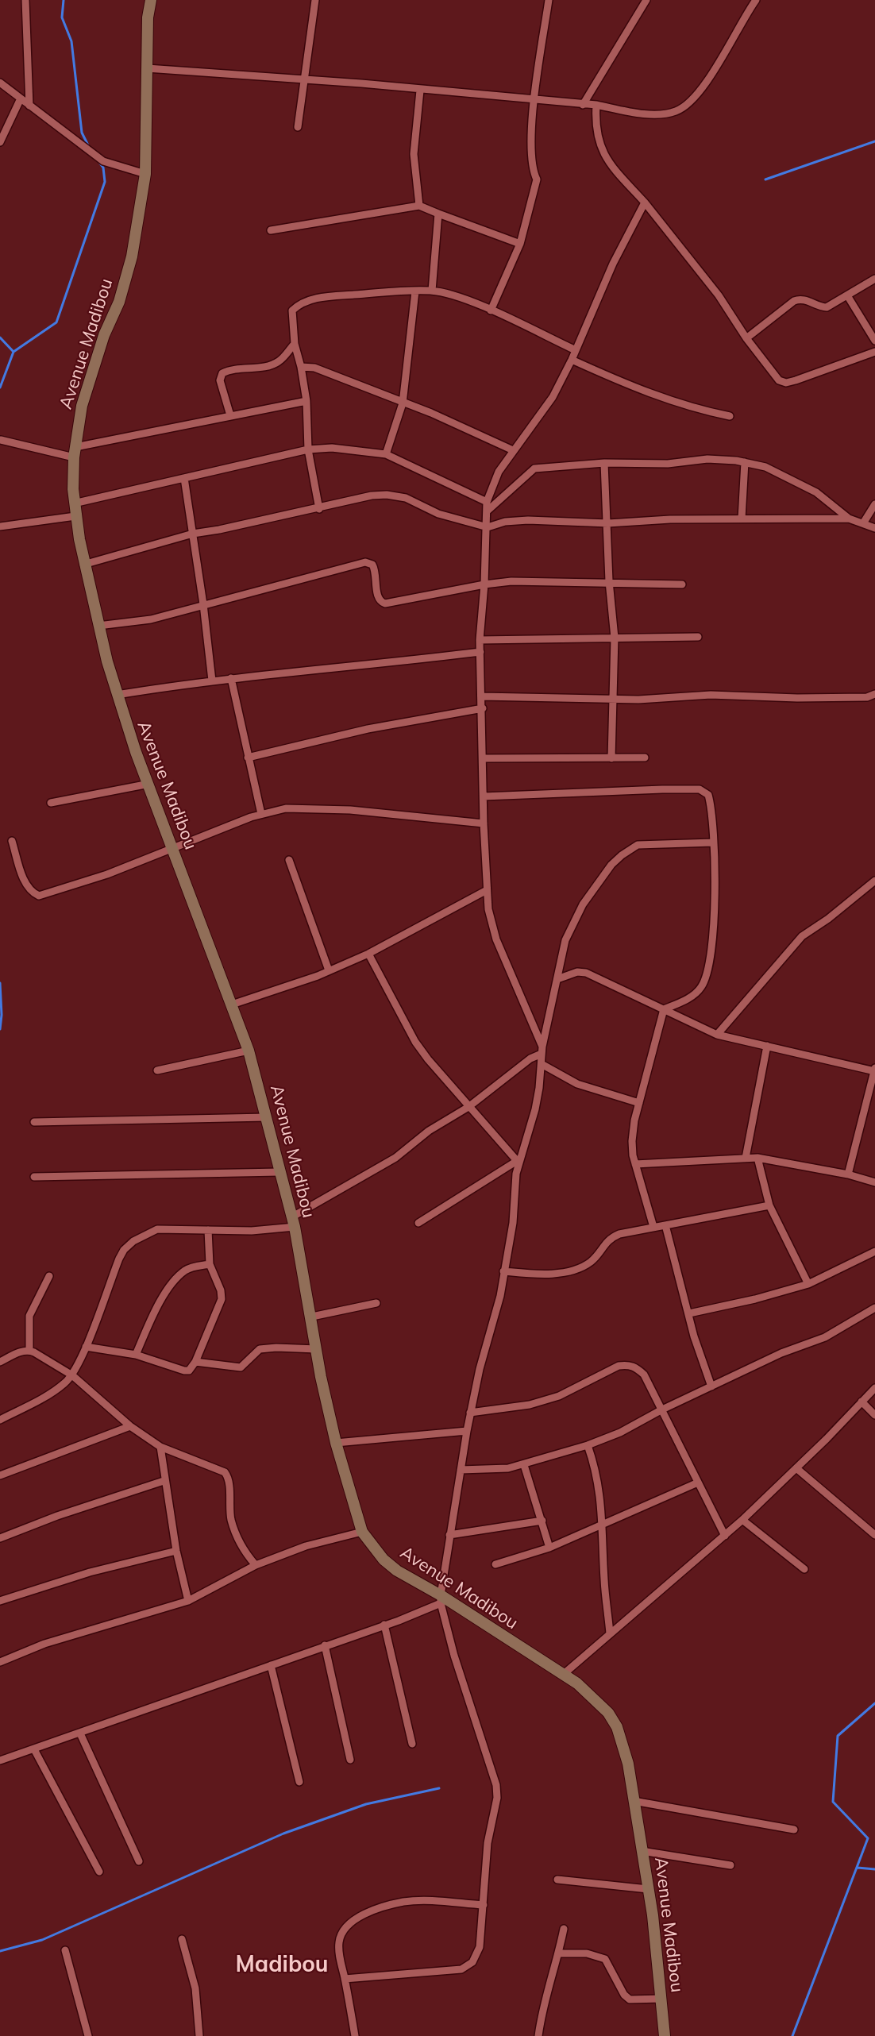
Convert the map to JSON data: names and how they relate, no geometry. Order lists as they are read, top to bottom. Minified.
{"streets":{"street":["Avenue Madibou"]},"districts":["Madibou"]}
